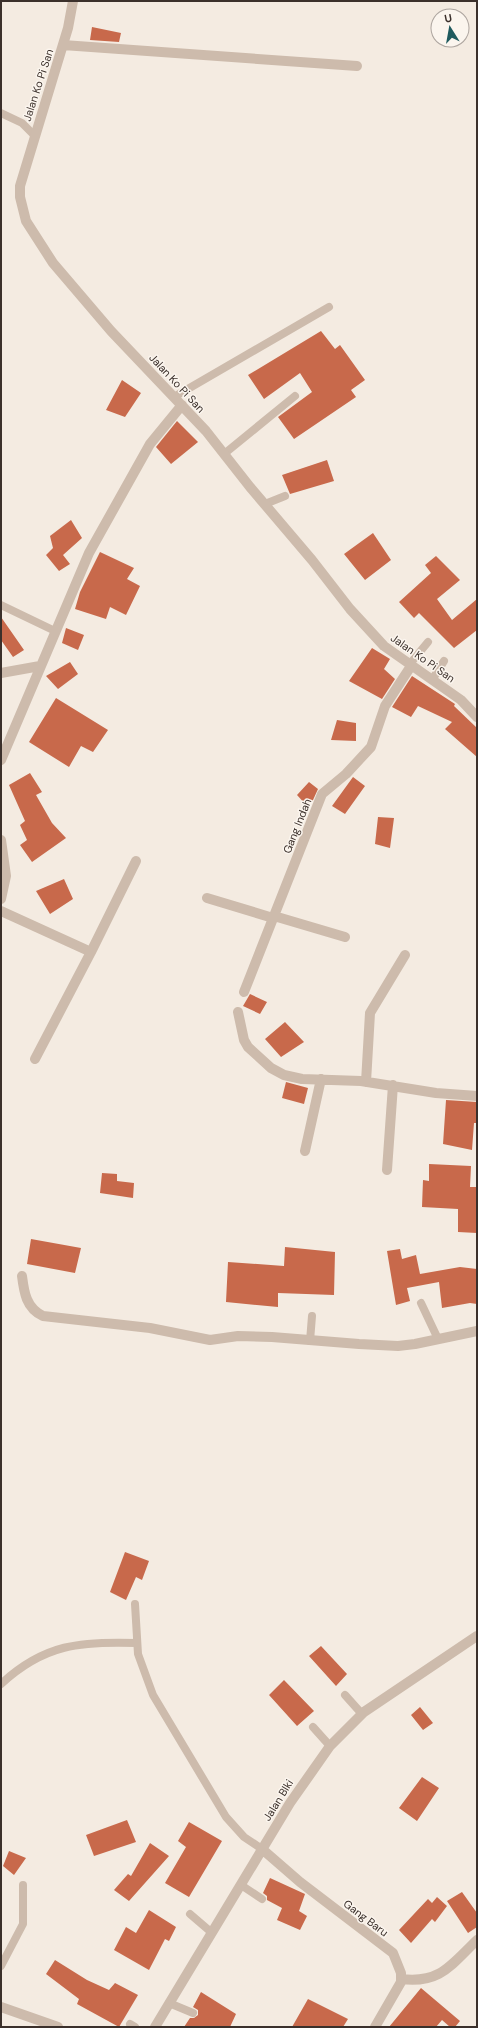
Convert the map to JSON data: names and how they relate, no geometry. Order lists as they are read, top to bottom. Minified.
{"streets":{"street":["Jalan Ko Pi San","Gang Indah","Jalan Blki","Gang Baru"]},"crossings":[["Jalan Ko Pi San","Gang Indah"],["Jalan Blki","Gang Baru"]],"north":"top"}
